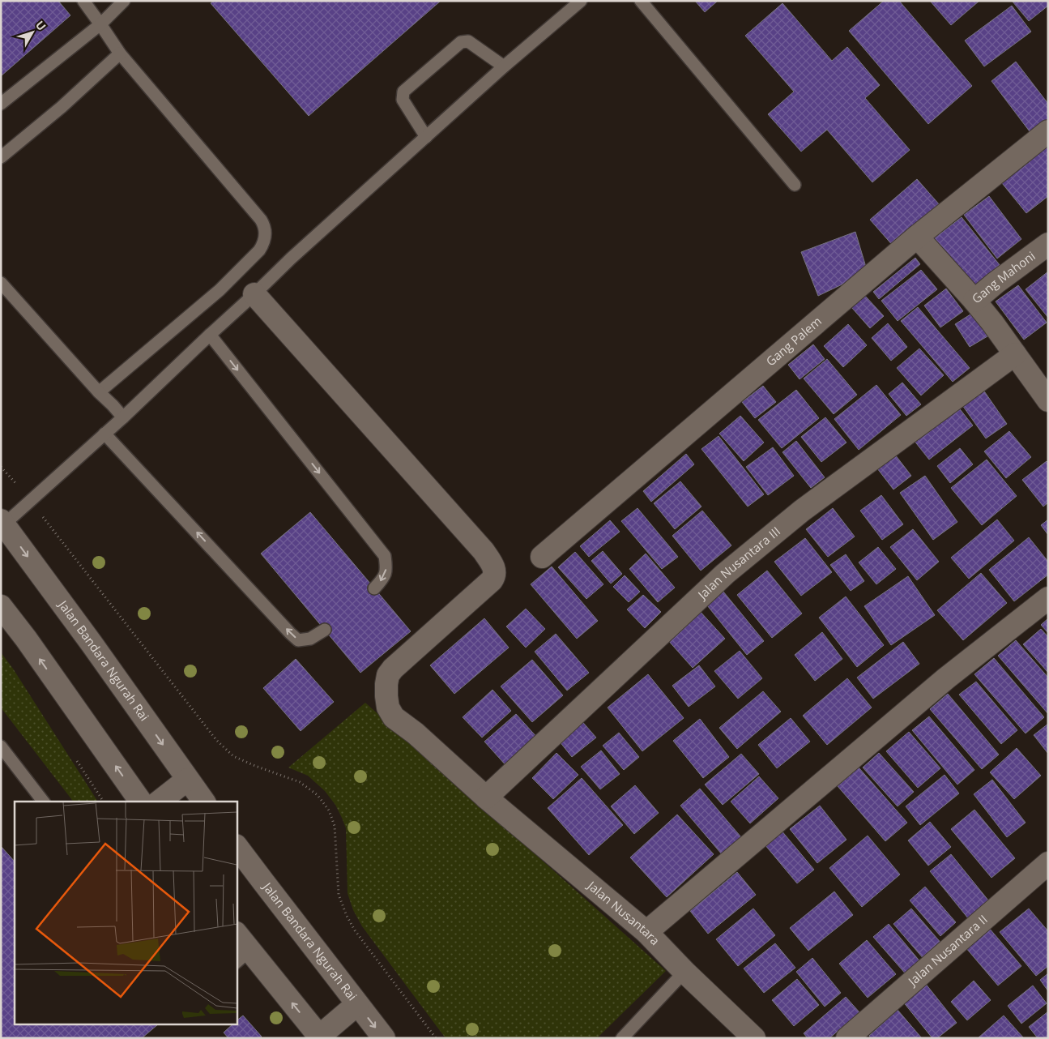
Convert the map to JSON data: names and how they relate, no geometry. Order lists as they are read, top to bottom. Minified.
{"streets":{"street":["Gang Mahoni","Gang Palem","Jalan Nusantara III","Jalan Bandara Ngurah Rai","Jalan Nusantara","Jalan Nusantara II"]},"crossings":[["Gang Mahoni","Jalan Nusantara III"],["Jalan Nusantara III","Jalan Nusantara"]],"north":"top right"}
